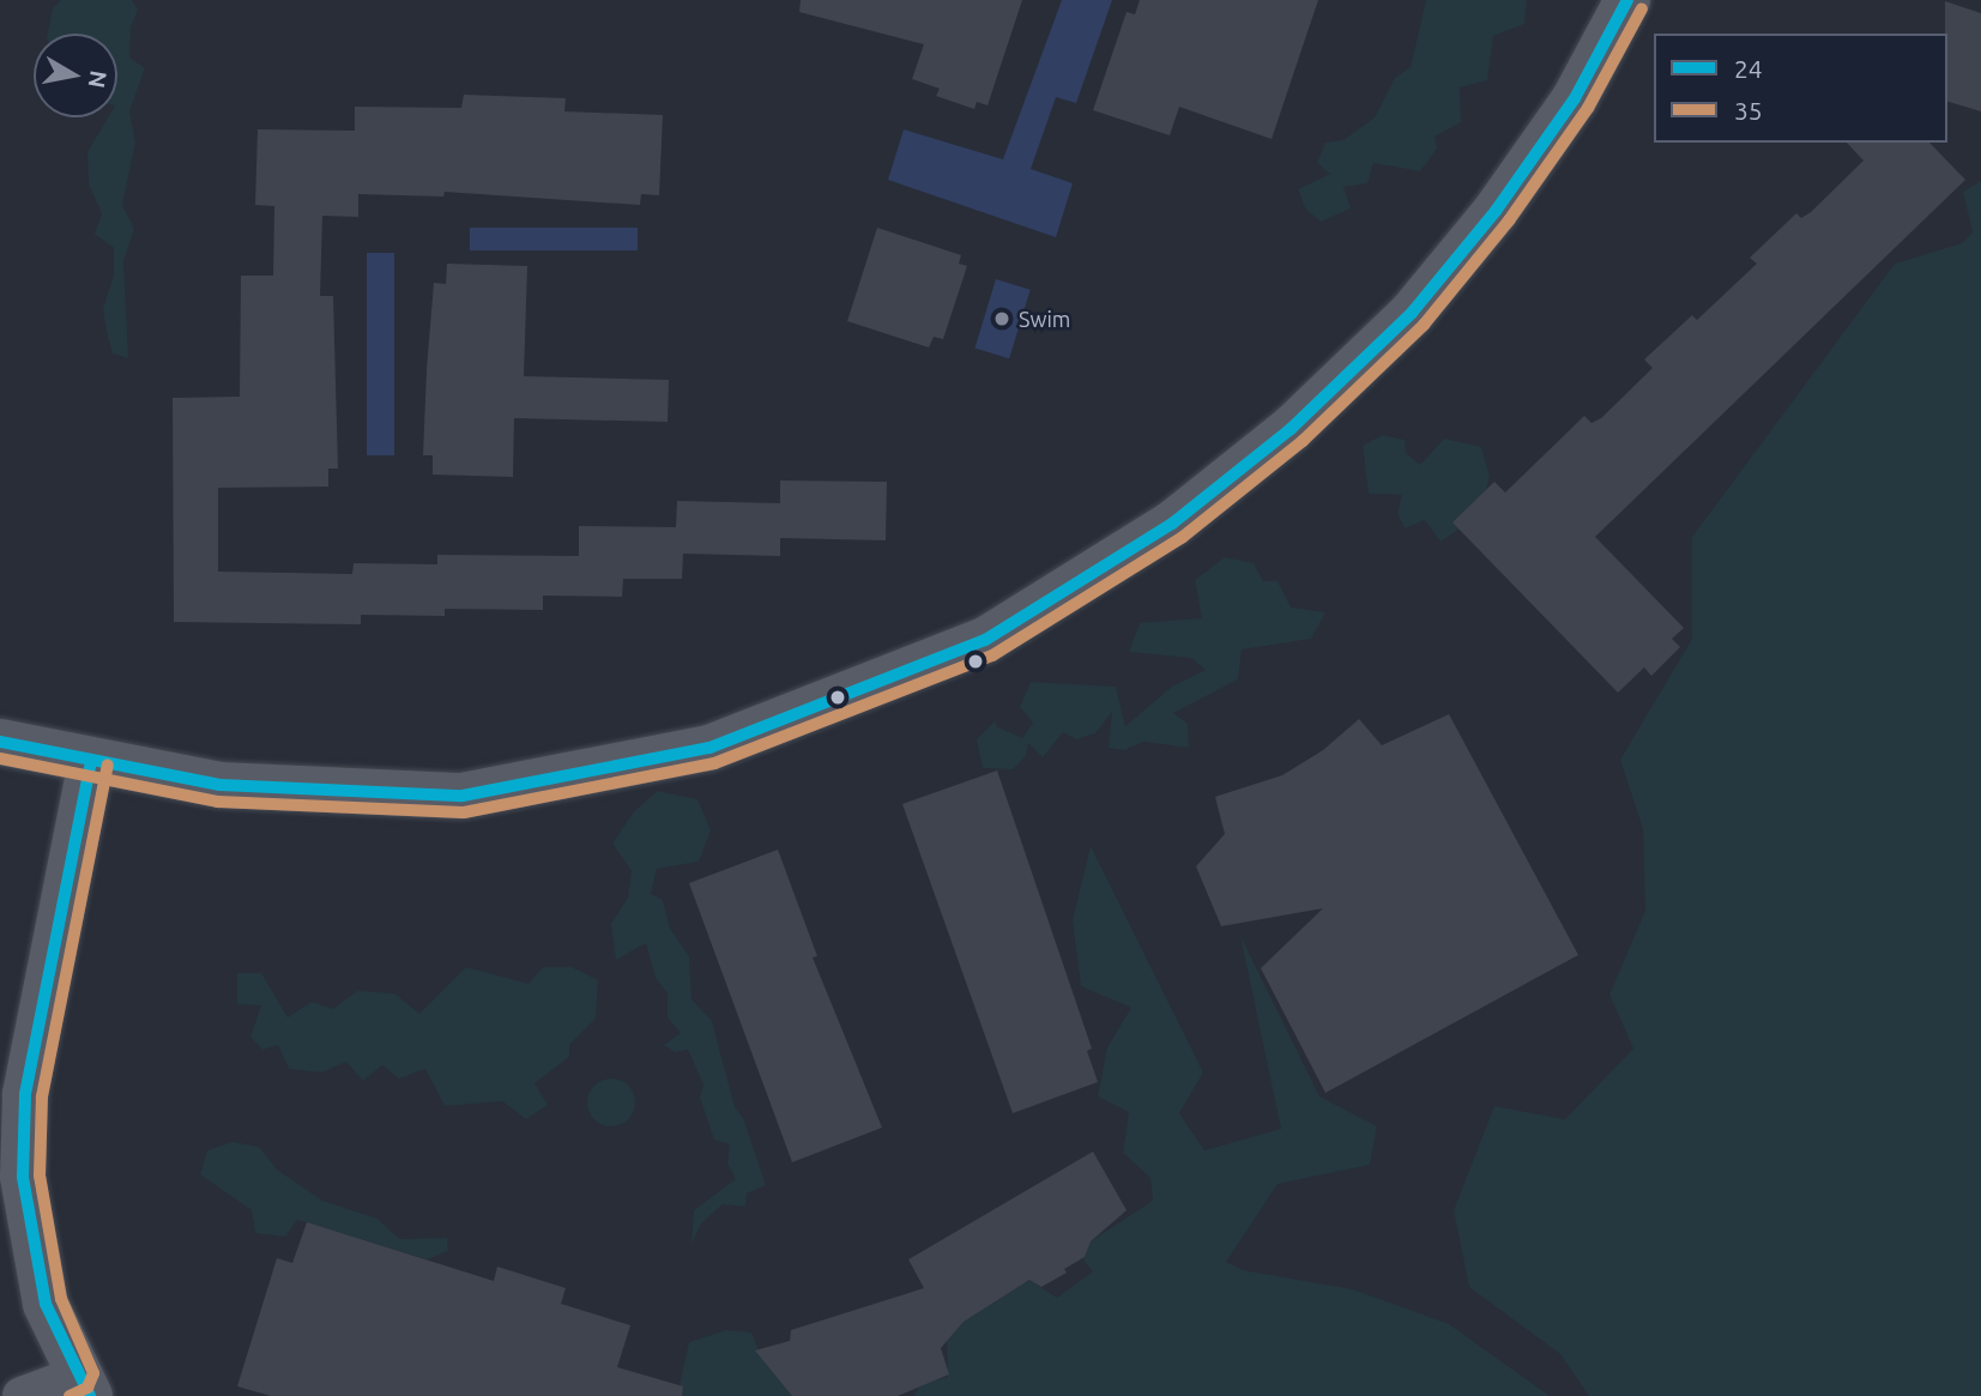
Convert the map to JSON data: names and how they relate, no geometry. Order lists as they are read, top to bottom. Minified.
{"places":["Swim"],"lines":["transit line 24","transit line 35"],"legend":["24","35"],"north":"right"}
